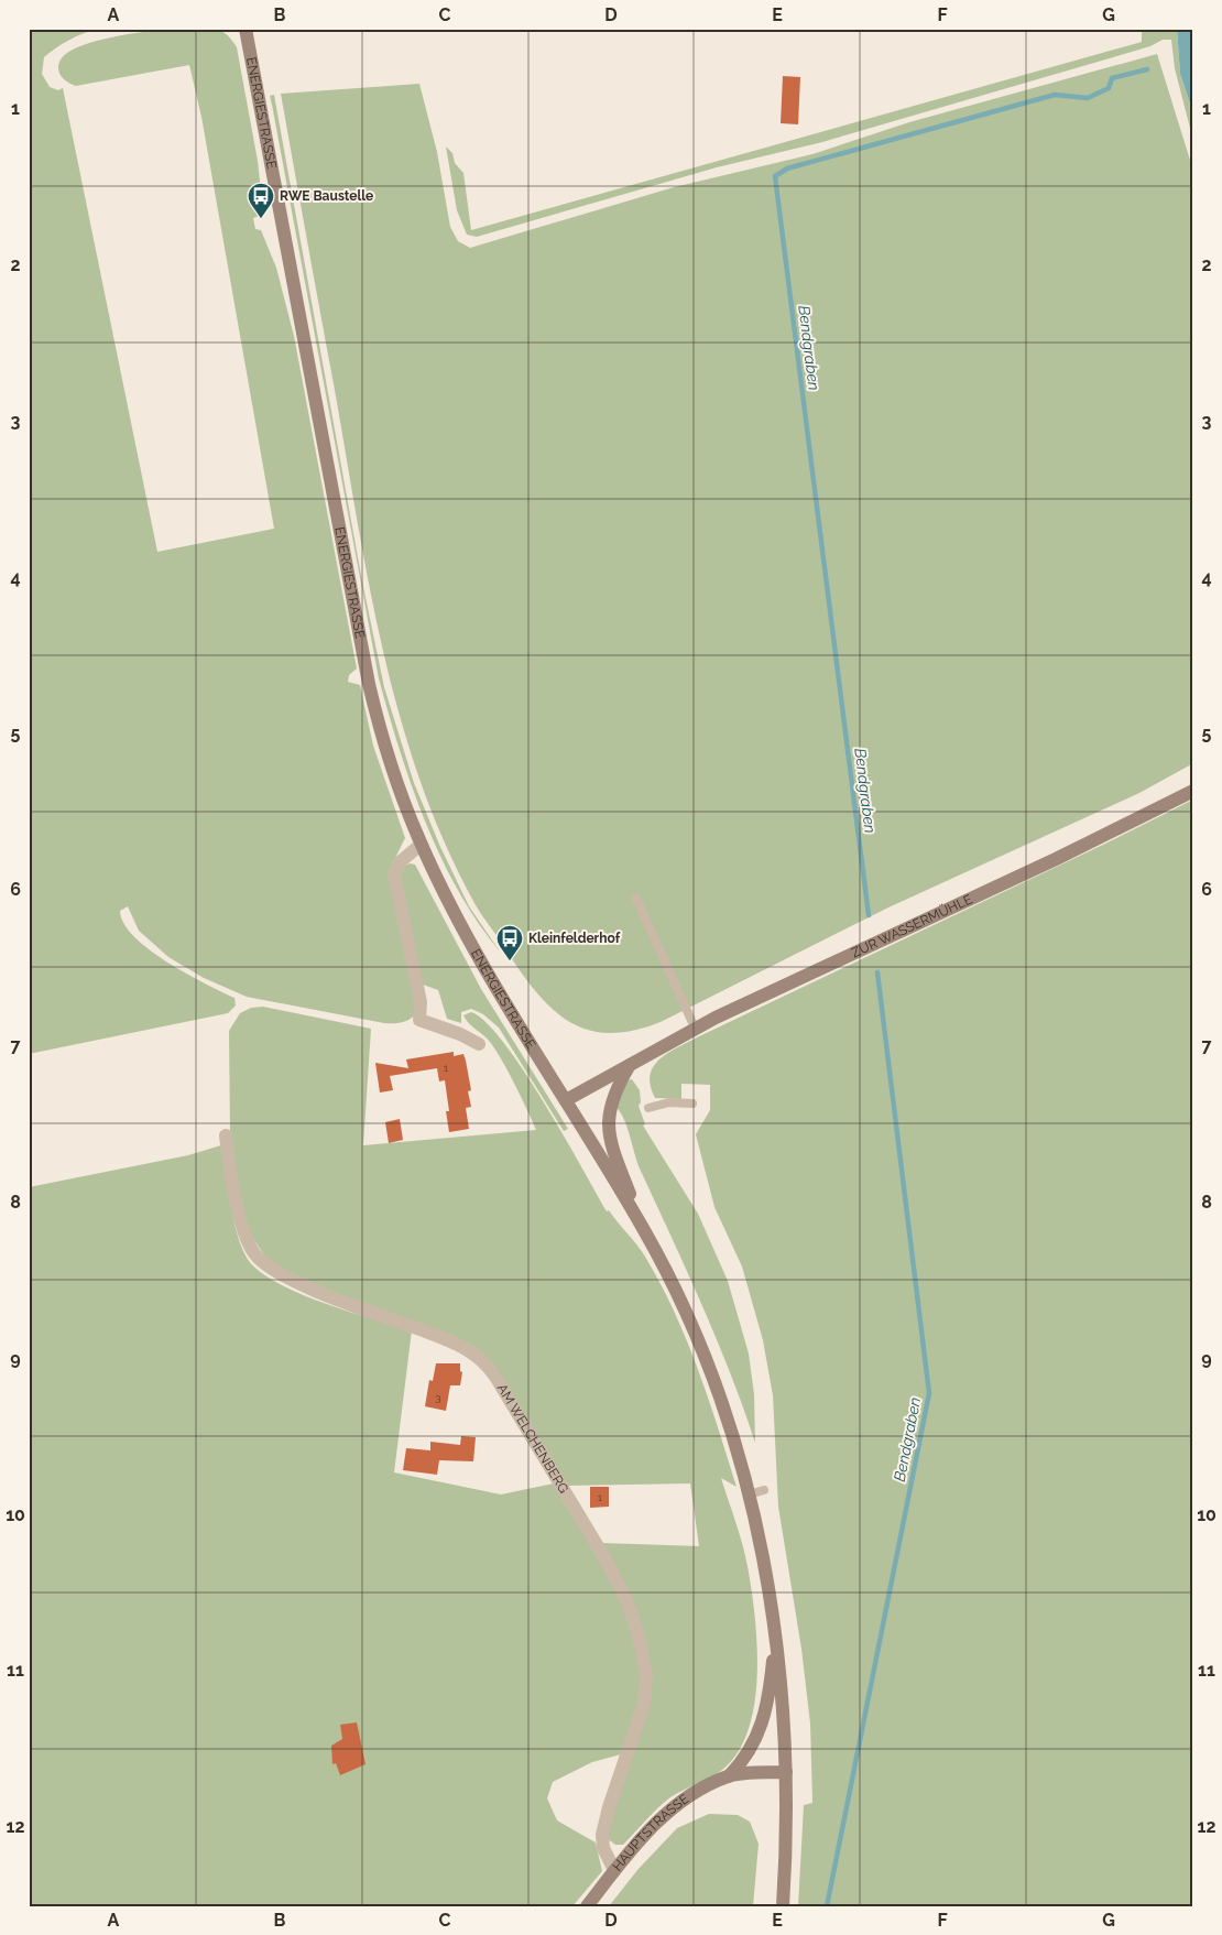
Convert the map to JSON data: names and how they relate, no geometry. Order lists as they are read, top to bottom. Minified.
{"streets":{"main road":["ENERGIESTRASSE","ZUR WASSERMÜHLE","HAUPTSTRASSE"],"street":["AM WELCHENBERG"]},"crossings":[["ENERGIESTRASSE","ZUR WASSERMÜHLE"],["AM WELCHENBERG","HAUPTSTRASSE"]],"water":["Bendgraben"],"places":{"bus stop":["RWE Baustelle","Kleinfelderhof"]},"house_numbers":["1","3","1"],"grid":{"columns":["A","B","C","D","E","F","G"],"rows":["1","2","3","4","5","6","7","8","9","10","11","12"]}}
